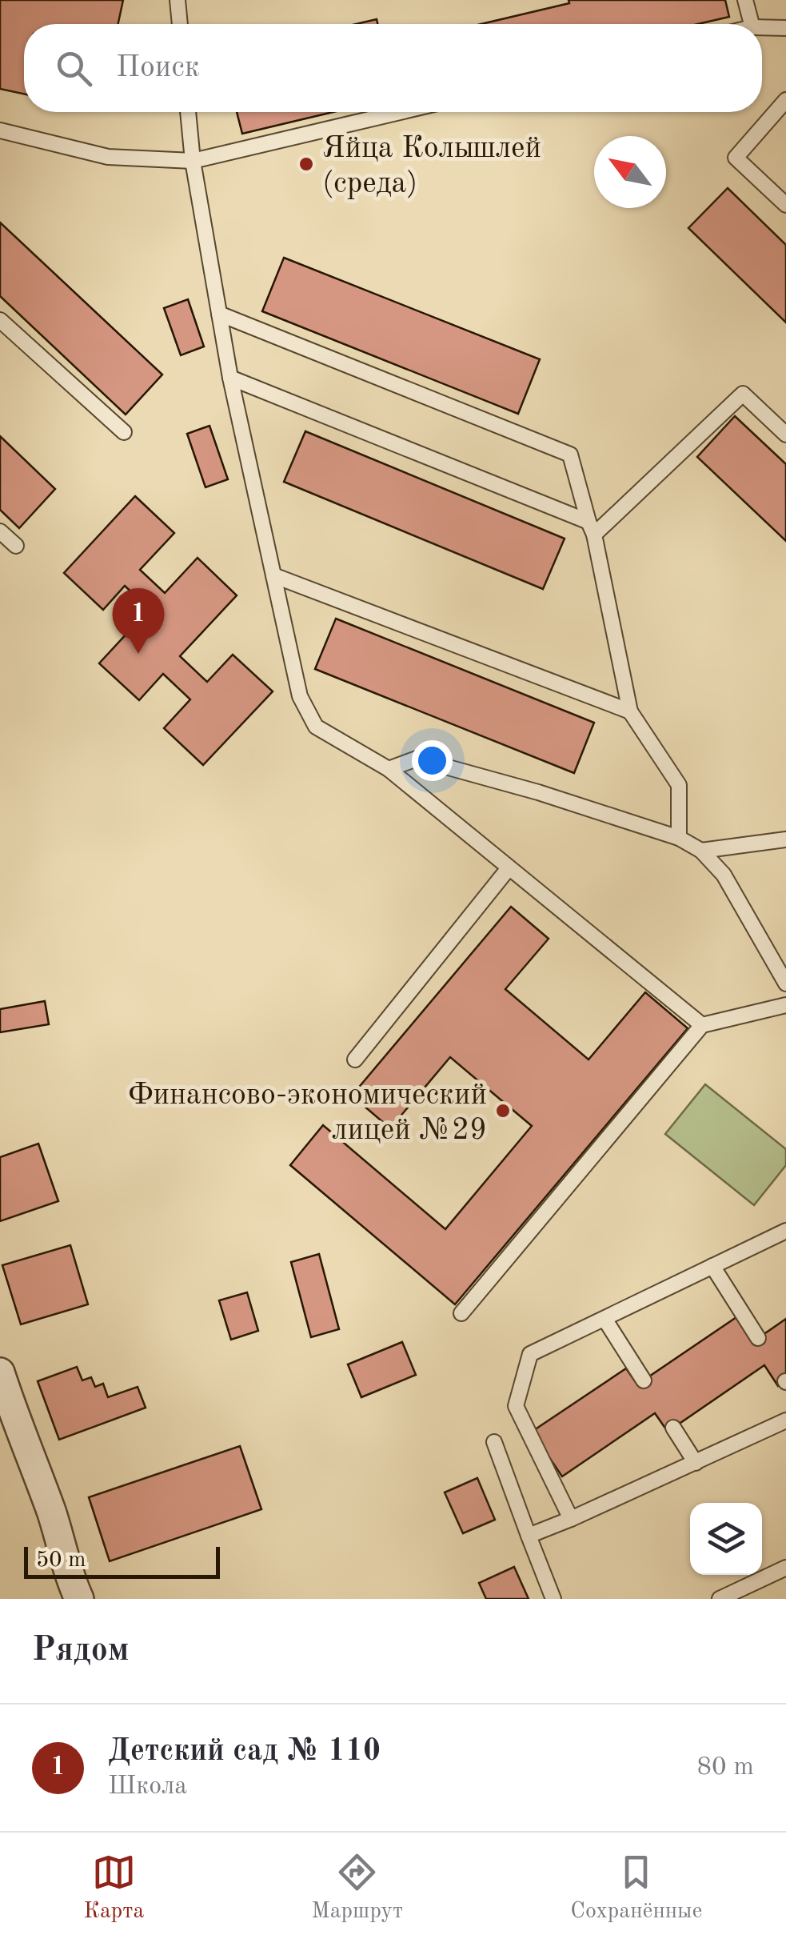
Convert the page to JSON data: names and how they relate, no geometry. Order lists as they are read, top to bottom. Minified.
{"places":["Яйца Колышлей (среда)","Финансово-экономический лицей №29"],"scale_bar":"50 m","north":"top left","page":{"search":"Поиск","pins":"1","scale":"50 m","heading":"Рядом","list":[{"mark":"1","name":"Детский сад № 110","note":"Школа","value":"80 m"}],"nav":["Карта","Маршрут","Сохранённые"]}}
